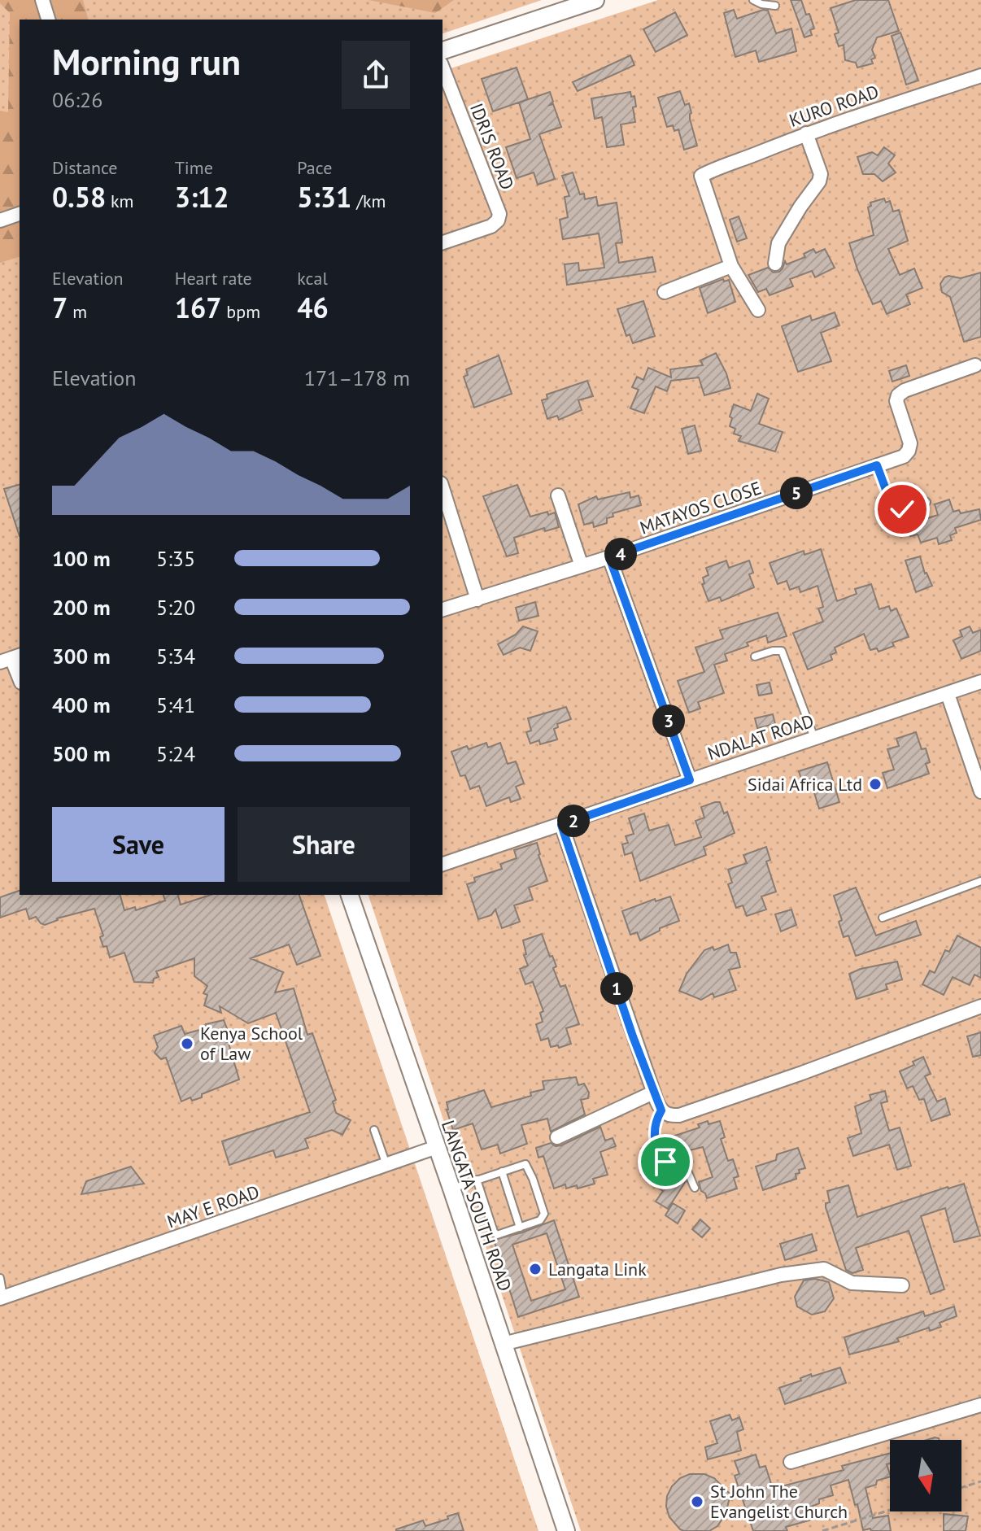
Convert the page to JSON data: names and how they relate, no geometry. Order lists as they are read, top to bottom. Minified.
{"streets":{"street":["KURO ROAD","IDRIS ROAD","MATAYOS CLOSE","NDALAT ROAD","LANGATA SOUTH ROAD","MAY E ROAD"]},"crossings":[["LANGATA SOUTH ROAD","MAY E ROAD"]],"places":["Sidai Africa Ltd","Kenya School of Law","Langata Link","St John The Evangelist Church"],"north":"bottom","page":{"heading":["Morning run","06:26"],"stats":[["Distance","0.58 km"],["Time","3:12"],["Pace","5:31 /km"],["Elevation","7 m"],["Heart rate","167 bpm"],["kcal","46"]],"chart":["Elevation","171–178 m"],"pins":["5","4","3","2","1"],"list":[{"name":"100 m","note":"5:35"},{"name":"200 m","note":"5:20"},{"name":"300 m","note":"5:34"},{"name":"400 m","note":"5:41"},{"name":"500 m","note":"5:24"}],"buttons":["Save","Share"]}}
